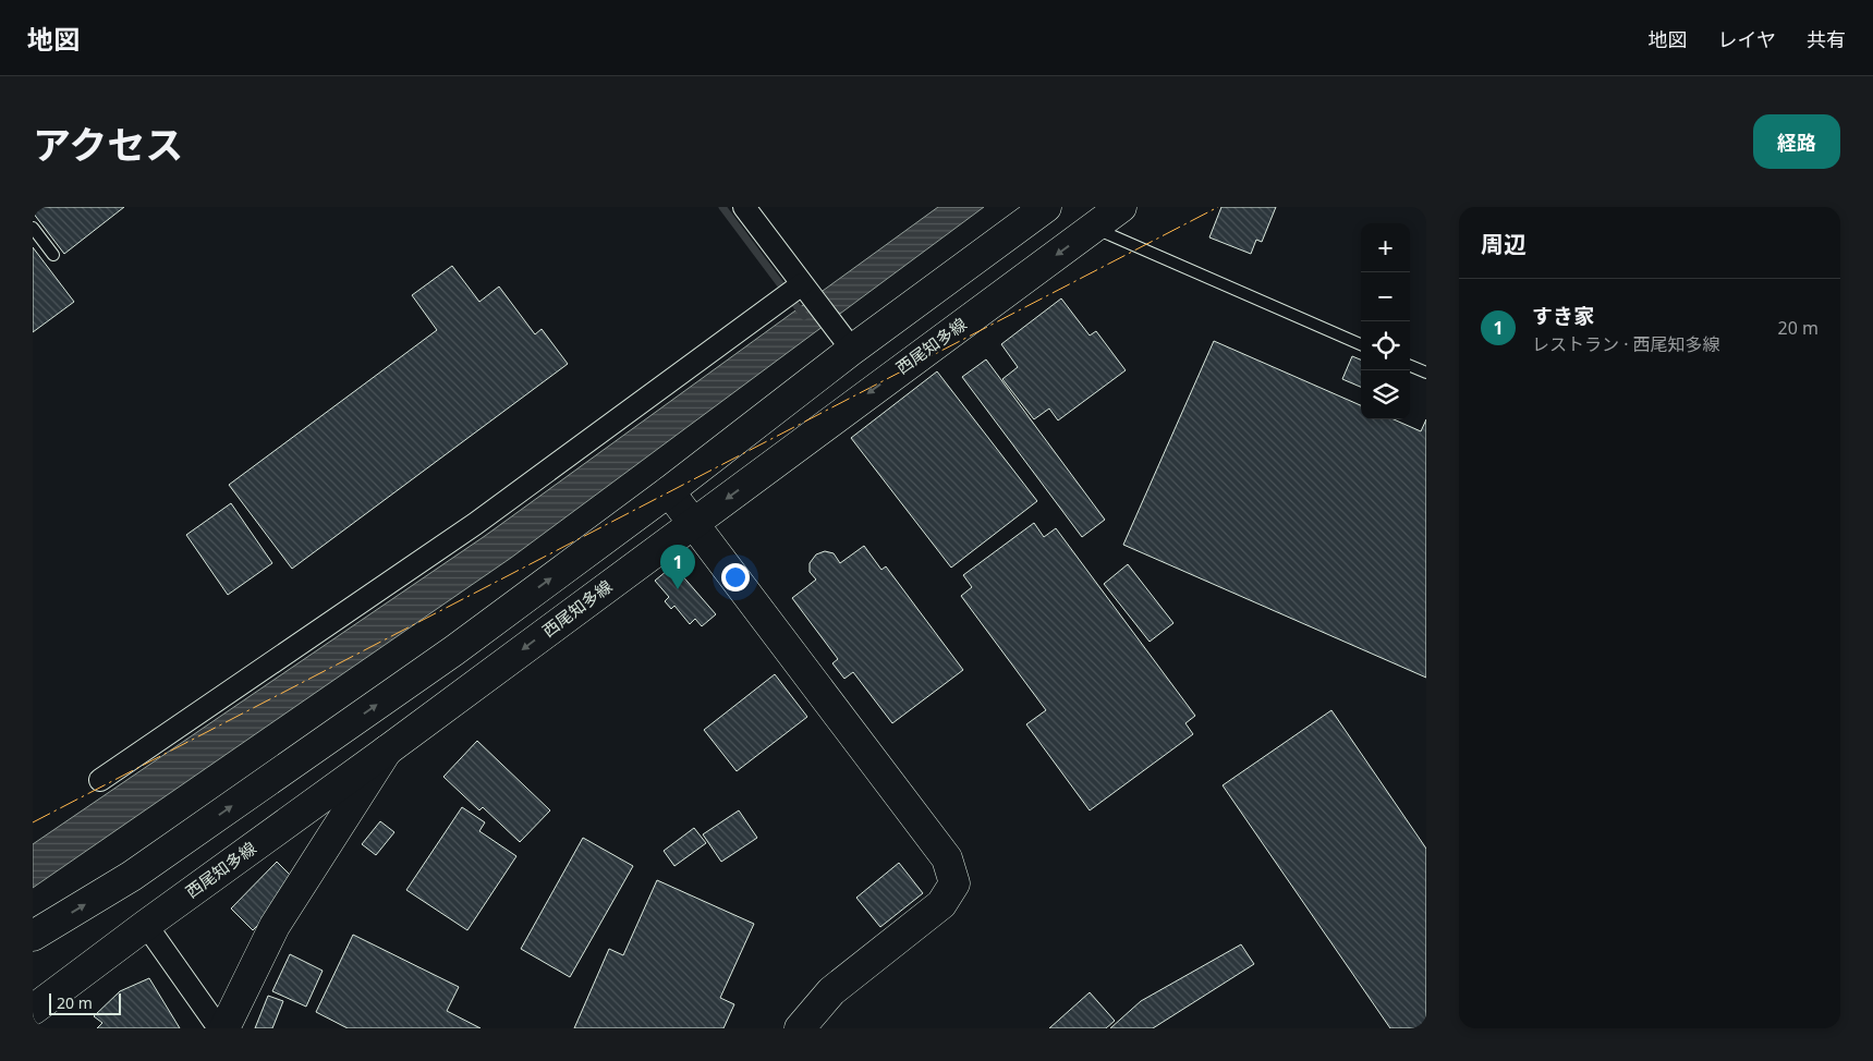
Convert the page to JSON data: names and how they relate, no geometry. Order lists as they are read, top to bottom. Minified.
{"streets":{"main road":["西尾知多線"]},"scale_bar":"20 m","page":{"header":"地図","nav":["地図","レイヤ","共有"],"title":"アクセス","buttons":"経路","heading":"周辺","map_buttons":["+","−"],"list":[{"mark":"1","name":"すき家","note":"レストラン · 西尾知多線","value":"20 m"}],"pins":"1","scale":"20 m"}}
